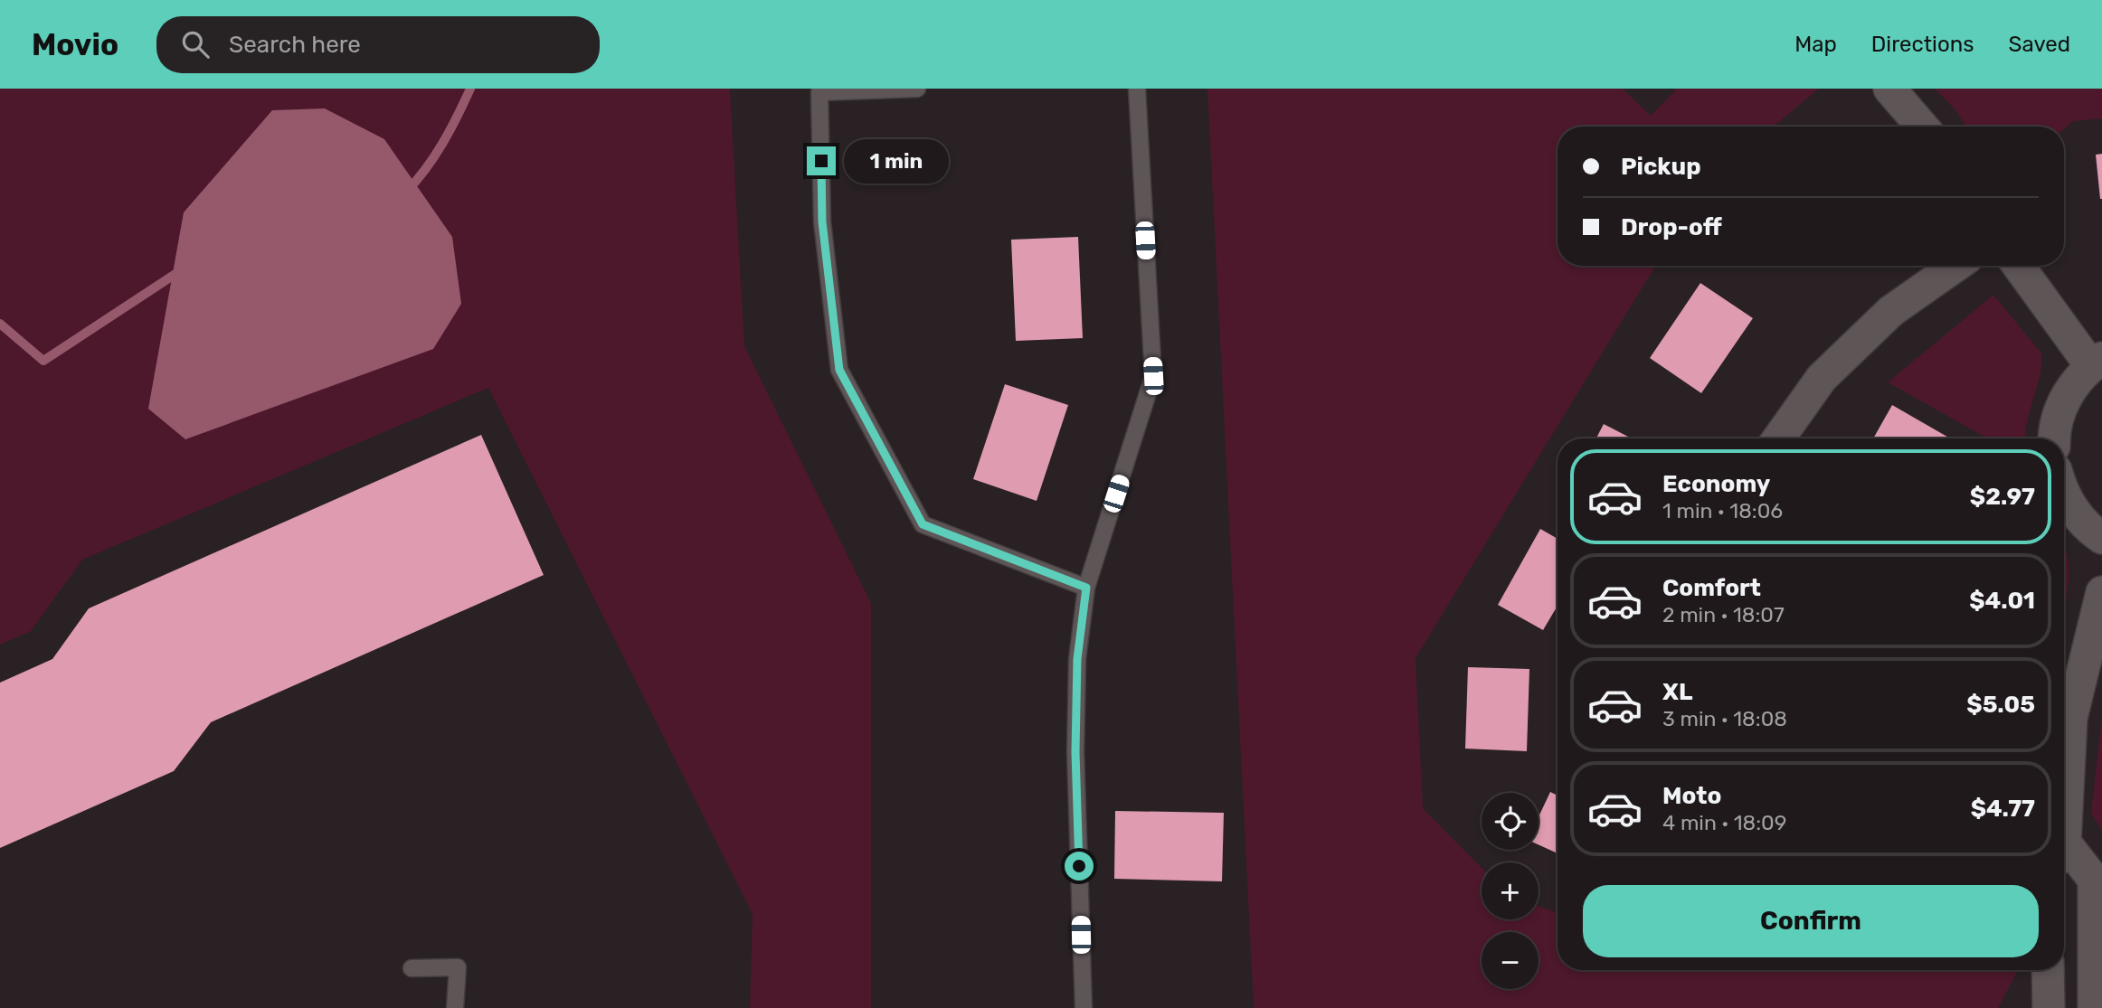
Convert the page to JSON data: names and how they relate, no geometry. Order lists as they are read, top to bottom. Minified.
{"page":{"header":"Movio","search":"Search here","nav":["Map","Directions","Saved"],"banner":["Pickup","Drop-off"],"bubble":"1 min","list":[{"name":"Economy","note":"1 min · 18:06","value":"$2.97"},{"name":"Comfort","note":"2 min · 18:07","value":"$4.01"},{"name":"XL","note":"3 min · 18:08","value":"$5.05"},{"name":"Moto","note":"4 min · 18:09","value":"$4.77"}],"map_buttons":["+","−"],"buttons":"Confirm"}}
